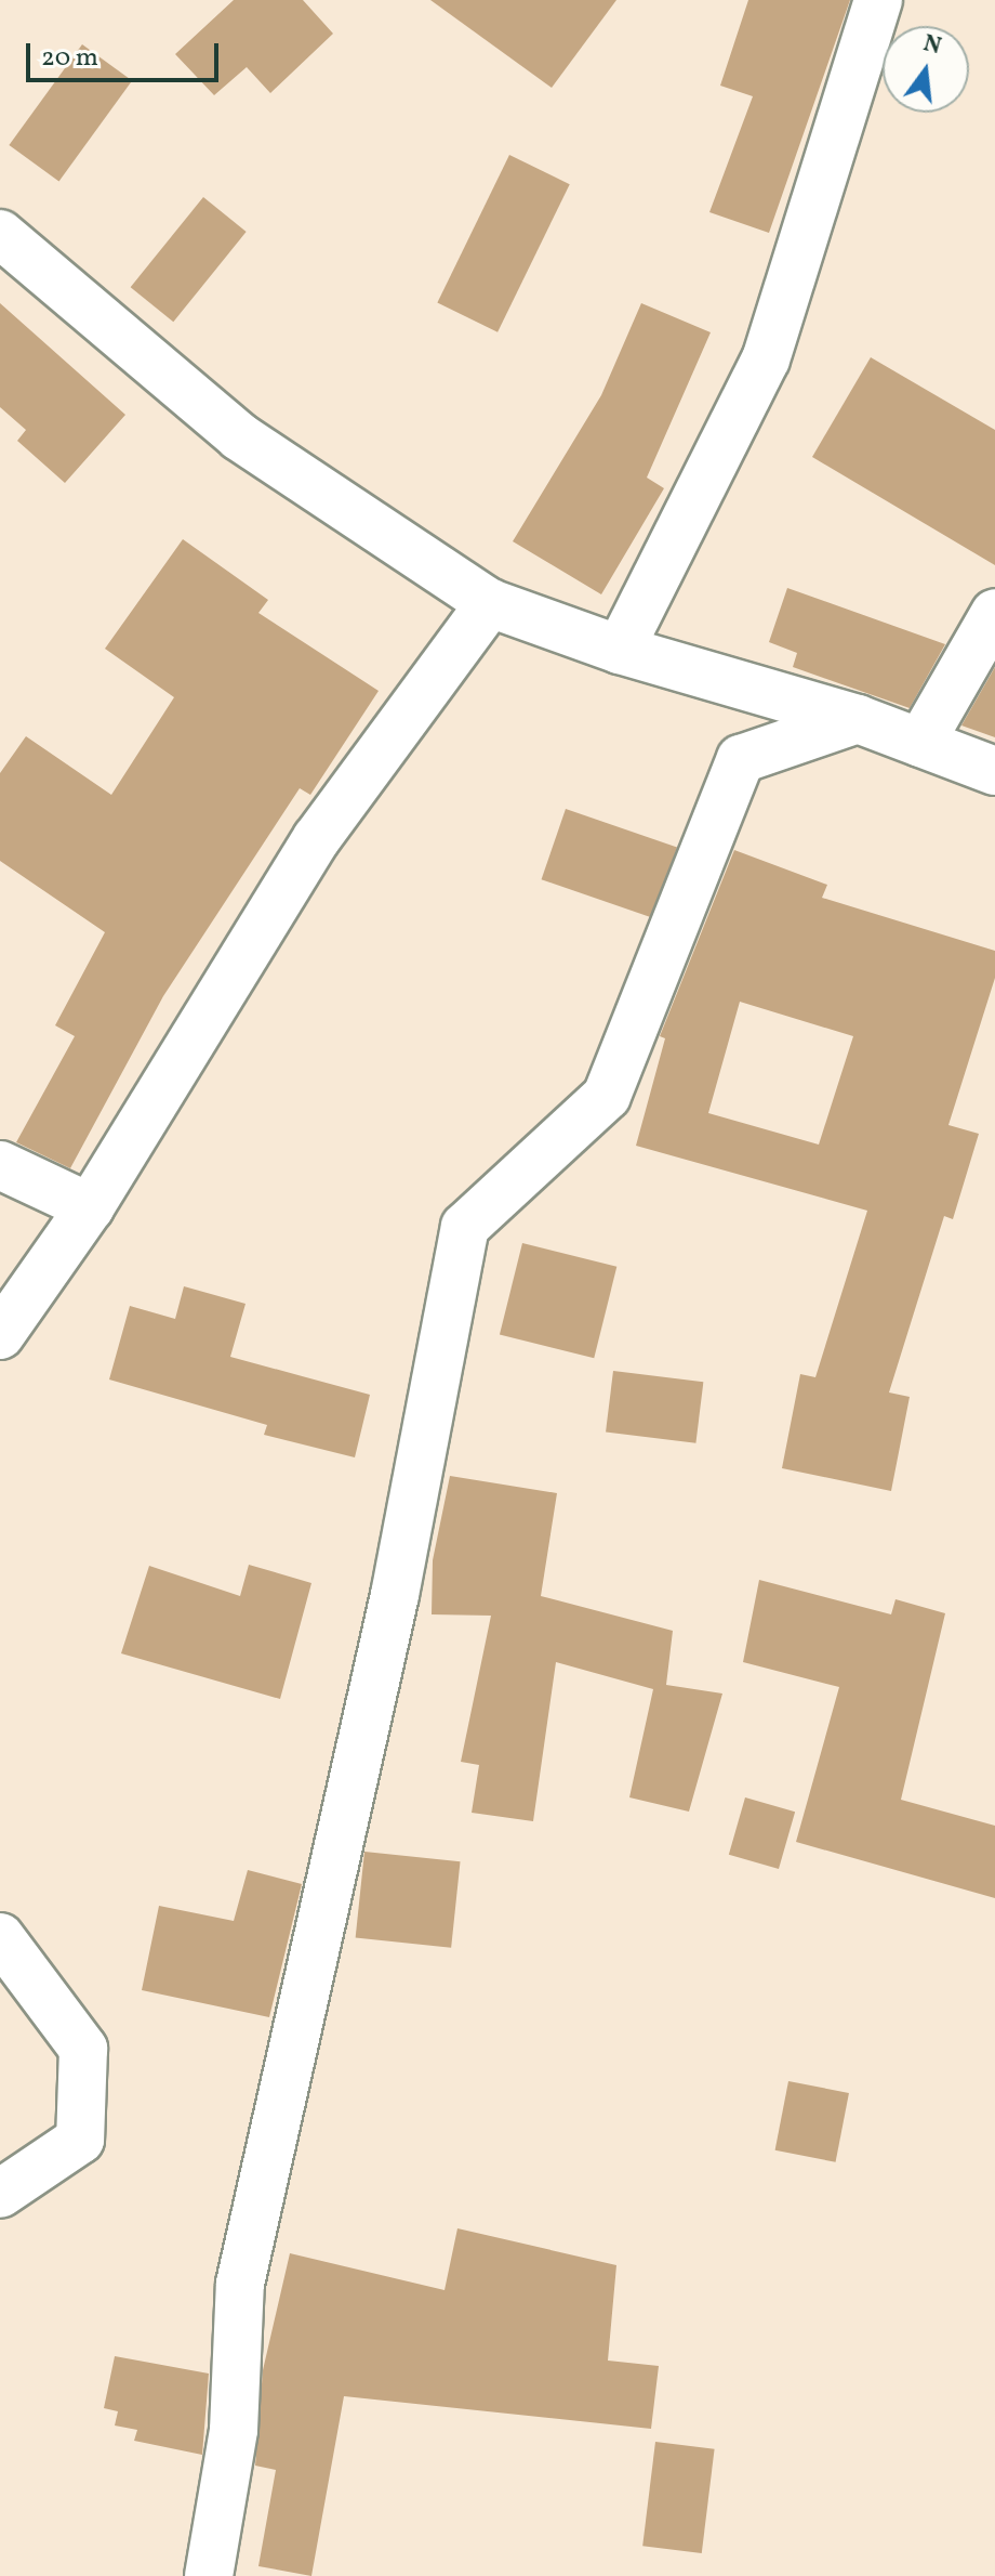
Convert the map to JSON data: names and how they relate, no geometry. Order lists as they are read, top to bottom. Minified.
{"scale_bar":"20 m","north":"top"}
